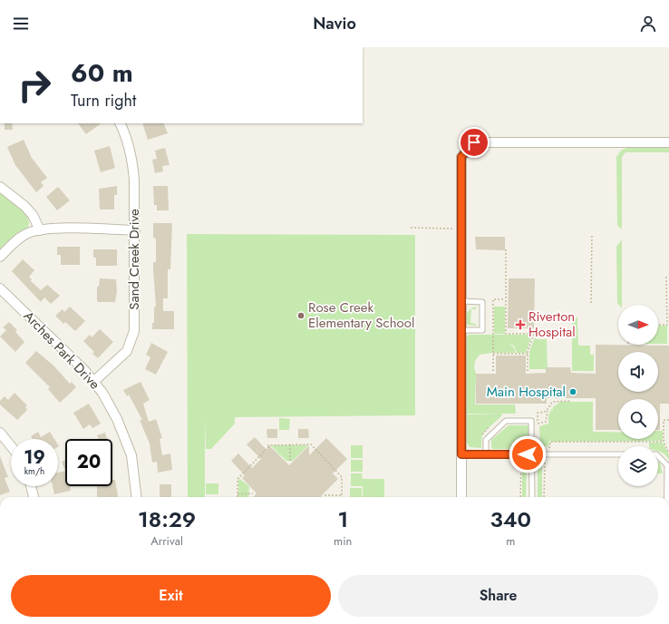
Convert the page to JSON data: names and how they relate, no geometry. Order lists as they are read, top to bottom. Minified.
{"streets":{"street":["Sand Creek Drive","Arches Park Drive"]},"crossings":[["Sand Creek Drive","Arches Park Drive"]],"places":{"other":["Rose Creek Elementary School","Main Hospital"],"health":["Riverton Hospital"]},"north":"right","page":{"header":"Navio","turn":["60 m","Turn right"],"speed":"19 km/h","limit":"20","eta":["18:29","Arrival","1","min","340","m"],"buttons":["Exit","Share"]}}
